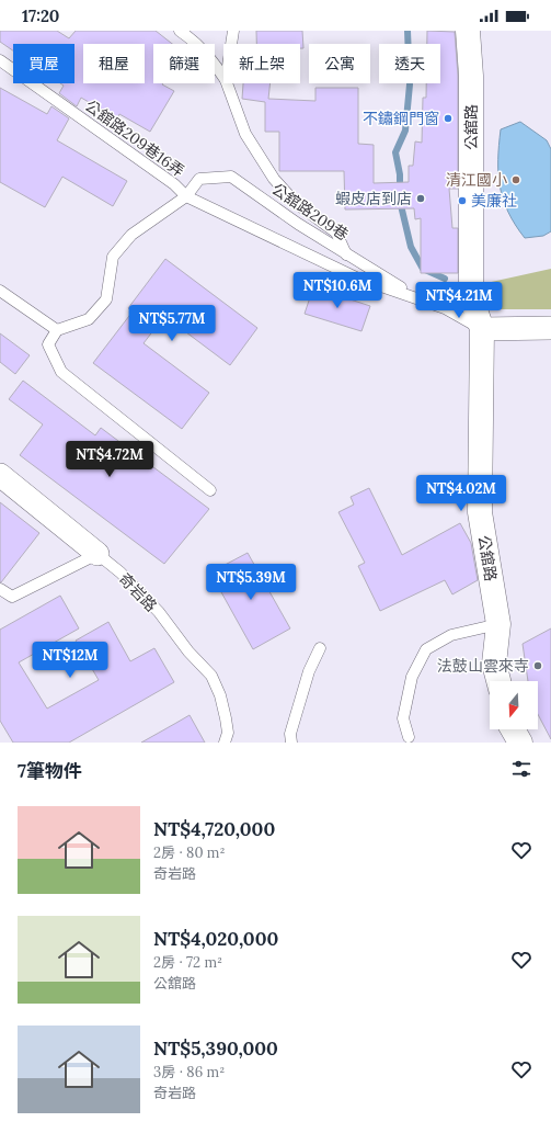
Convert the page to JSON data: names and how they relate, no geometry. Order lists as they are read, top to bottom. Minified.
{"streets":{"street":["公舘路","奇岩路"],"lane":["公舘路209巷16弄","公舘路209巷"]},"crossings":[["公舘路","公舘路209巷"],["公舘路209巷16弄","公舘路209巷"]],"places":["不鏽鋼門窗","清江國小","蝦皮店到店","美廉社","法鼓山雲來寺"],"north":"bottom","page":{"status":"17:20","chip":["買屋","租屋","篩選","新上架","公寓","透天"],"price":["NT$10.6M","NT$4.21M","NT$5.77M","NT$4.72M","NT$4.02M","NT$5.39M","NT$12M"],"heading":"7筆物件","list":[{"name":"NT$4,720,000","note":"2房 · 80 m² · 奇岩路"},{"name":"NT$4,020,000","note":"2房 · 72 m² · 公舘路"},{"name":"NT$5,390,000","note":"3房 · 86 m² · 奇岩路"}]}}
